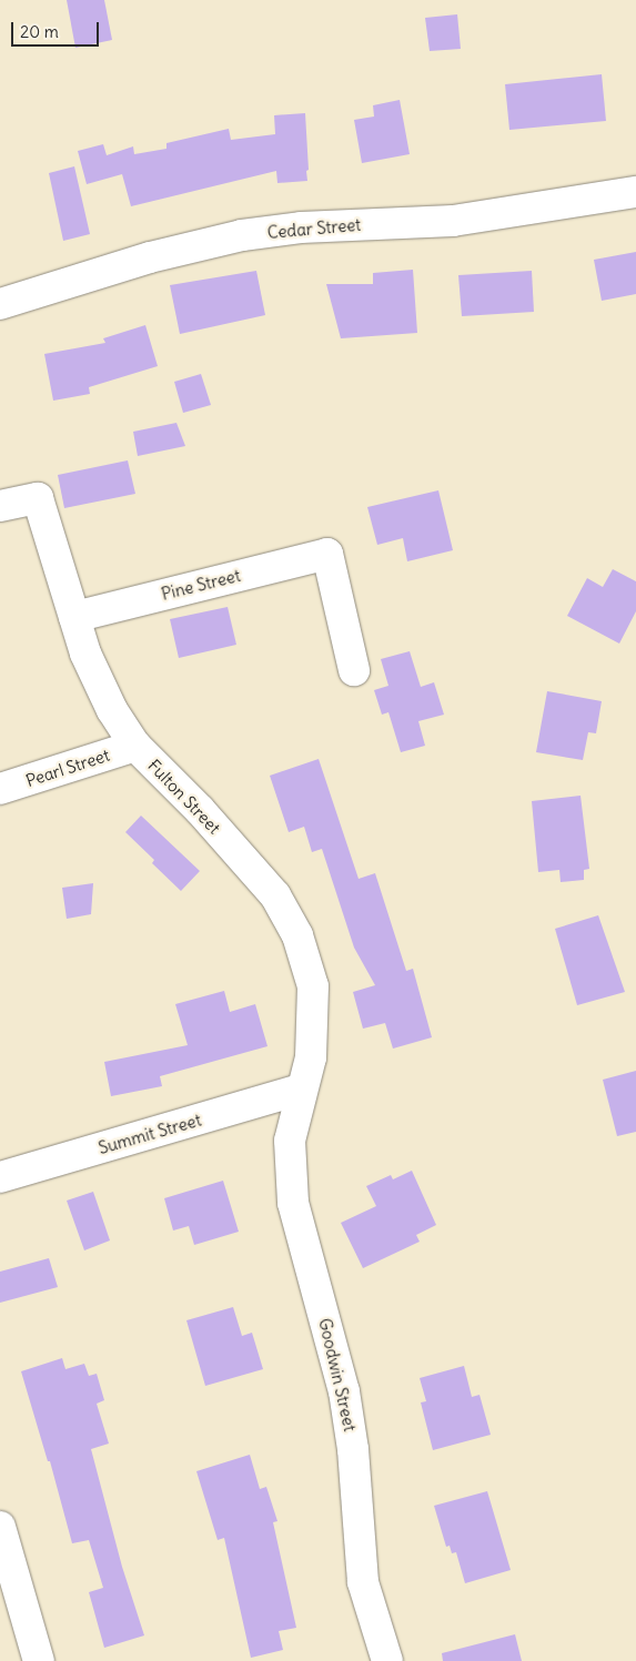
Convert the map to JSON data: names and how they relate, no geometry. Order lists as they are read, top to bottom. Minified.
{"streets":{"street":["Cedar Street","Pine Street","Pearl Street","Fulton Street","Summit Street","Goodwin Street"]},"crossings":[["Pine Street","Fulton Street"],["Pearl Street","Fulton Street"],["Fulton Street","Summit Street"],["Fulton Street","Goodwin Street"],["Summit Street","Goodwin Street"]],"scale_bar":"20 m"}
